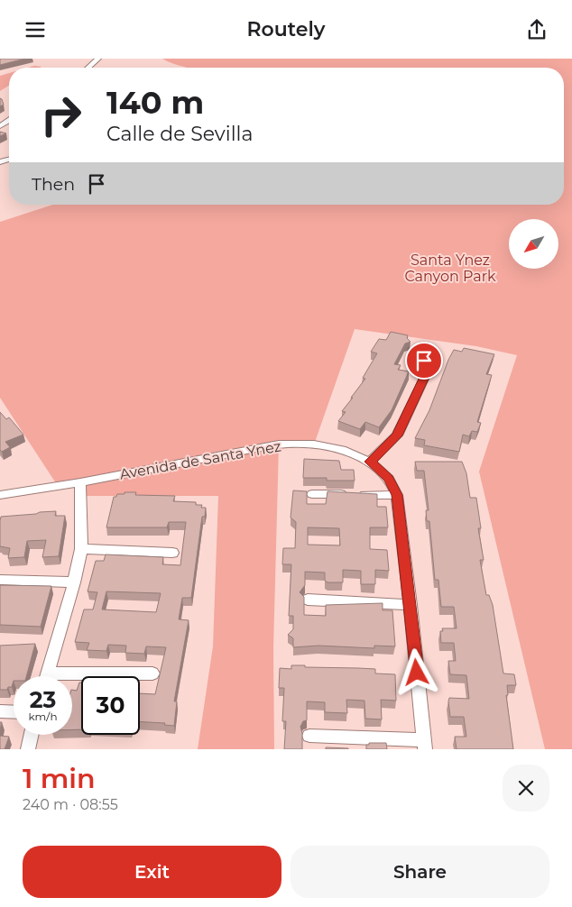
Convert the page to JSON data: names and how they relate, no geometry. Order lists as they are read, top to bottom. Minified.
{"streets":{"street":["Avenida de Santa Ynez"]},"parks":["Santa Ynez Canyon Park"],"north":"bottom left","page":{"header":"Routely","turn":["140 m","Calle de Sevilla"],"then":"Then","speed":"23 km/h","limit":"30","heading":["1 min","240 m · 08:55"],"buttons":["Exit","Share"]}}
